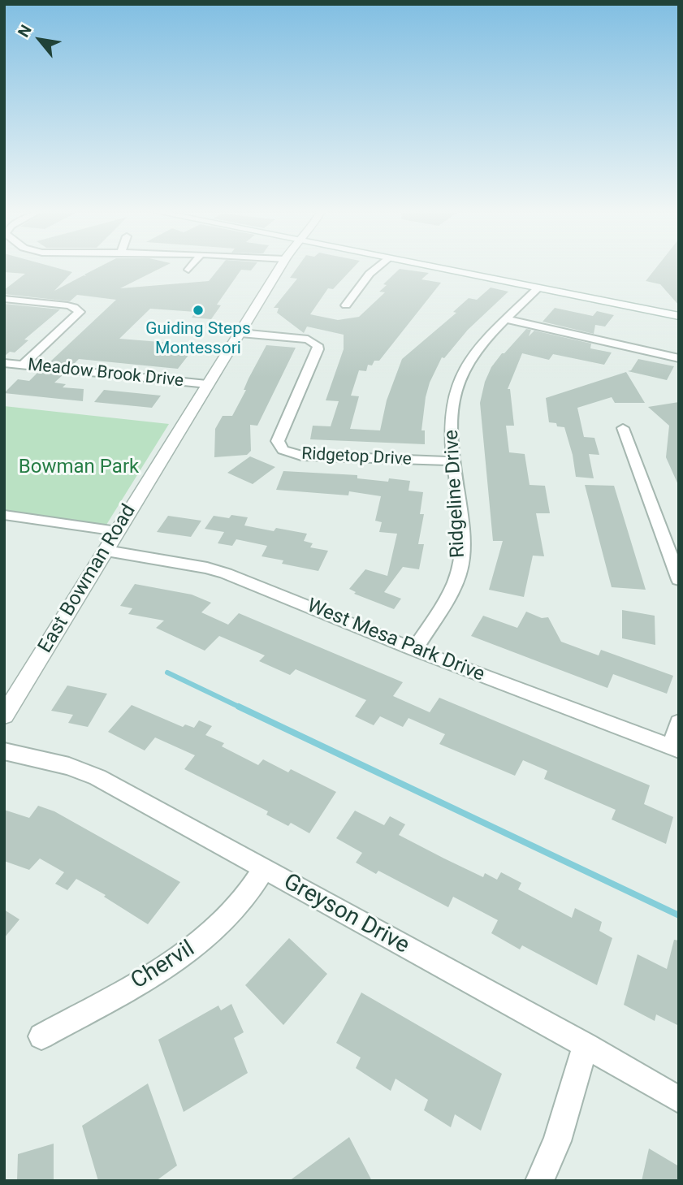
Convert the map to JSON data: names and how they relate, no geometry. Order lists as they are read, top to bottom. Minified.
{"streets":{"street":["Meadow Brook Drive","Ridgetop Drive","Ridgeline Drive","East Bowman Road","West Mesa Park Drive","Greyson Drive","Chervil"]},"crossings":[["Meadow Brook Drive","East Bowman Road"],["Ridgetop Drive","Ridgeline Drive"],["Ridgetop Drive","East Bowman Road"],["Ridgeline Drive","West Mesa Park Drive"],["East Bowman Road","West Mesa Park Drive"],["Greyson Drive","Chervil"]],"parks":["Bowman Park"],"places":["Guiding Steps Montessori"],"north":"top left"}
